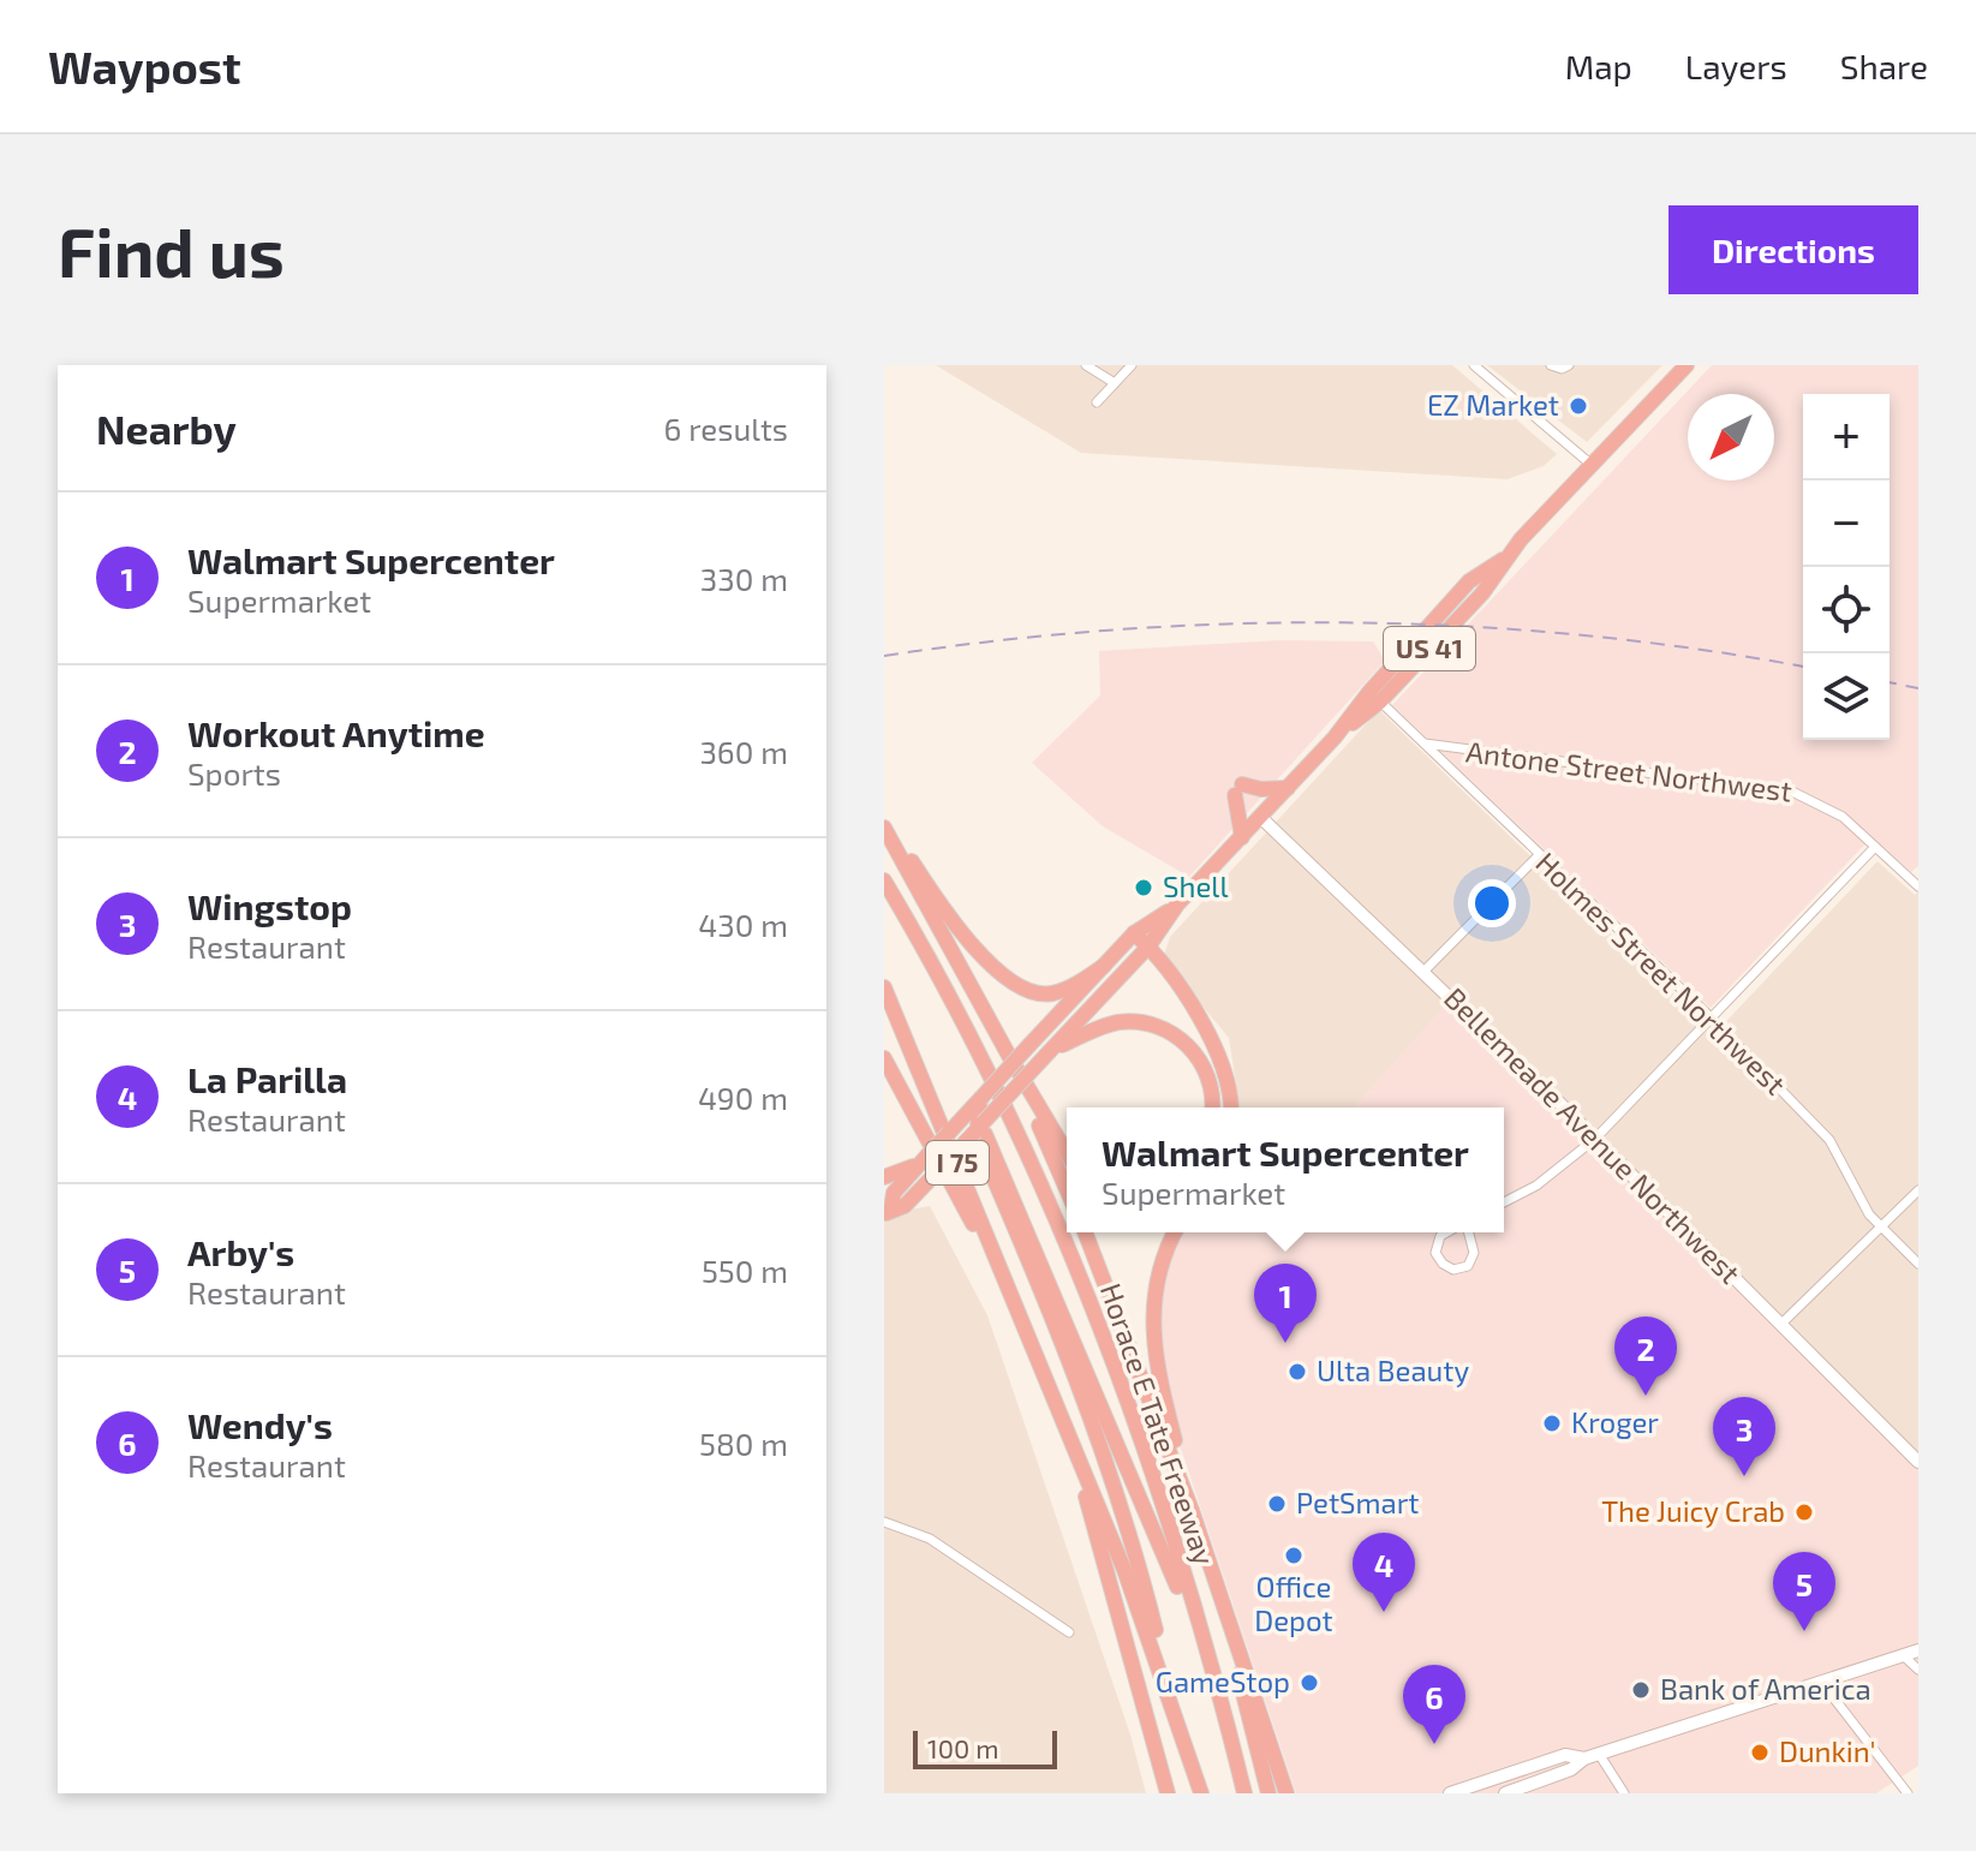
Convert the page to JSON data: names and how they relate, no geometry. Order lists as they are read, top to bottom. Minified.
{"streets":{"highway":["US 41","I 75","Horace E Tate Freeway"],"street":["Antone Street Northwest","Holmes Street Northwest","Bellemeade Avenue Northwest"]},"crossings":[["US 41","Holmes Street Northwest"],["US 41","Bellemeade Avenue Northwest"],["Antone Street Northwest","Holmes Street Northwest"]],"places":["EZ Market","Shell","Ulta Beauty","Kroger","PetSmart","The Juicy Crab","Office Depot","GameStop","Bank of America","Dunkin'"],"scale_bar":"100 m","north":"bottom left","page":{"header":"Waypost","nav":["Map","Layers","Share"],"buttons":"Directions","title":"Find us","heading":["Nearby","6 results"],"map_buttons":["+","−"],"list":[{"mark":"1","name":"Walmart Supercenter","note":"Supermarket","value":"330 m"},{"mark":"2","name":"Workout Anytime","note":"Sports","value":"360 m"},{"mark":"3","name":"Wingstop","note":"Restaurant","value":"430 m"},{"mark":"4","name":"La Parilla","note":"Restaurant","value":"490 m"},{"mark":"5","name":"Arby's","note":"Restaurant","value":"550 m"},{"mark":"6","name":"Wendy's","note":"Restaurant","value":"580 m"}],"popup":["Walmart Supercenter","Supermarket"],"pins":["1","2","3","4","5","6"],"scale":"100 m"}}
